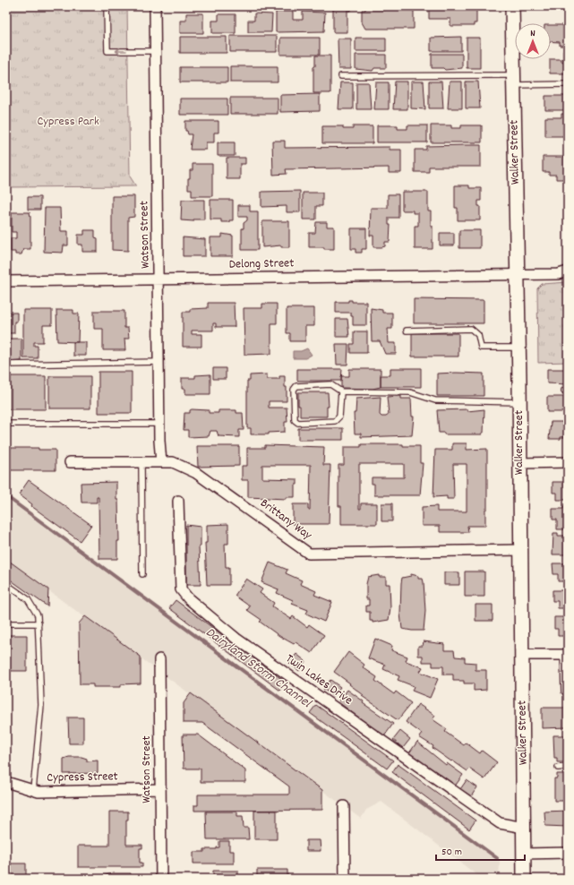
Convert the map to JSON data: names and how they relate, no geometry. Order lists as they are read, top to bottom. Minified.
{"streets":{"main road":["Walker Street"],"street":["Watson Street","Delong Street","Brittany Way","Twin Lakes Drive","Cypress Street"]},"crossings":[["Walker Street","Delong Street"],["Walker Street","Brittany Way"],["Walker Street","Twin Lakes Drive"],["Watson Street","Delong Street"],["Watson Street","Brittany Way"],["Watson Street","Cypress Street"]],"water":["Dairyland Storm Channel"],"parks":["Cypress Park"],"scale_bar":"50 m","north":"top"}
